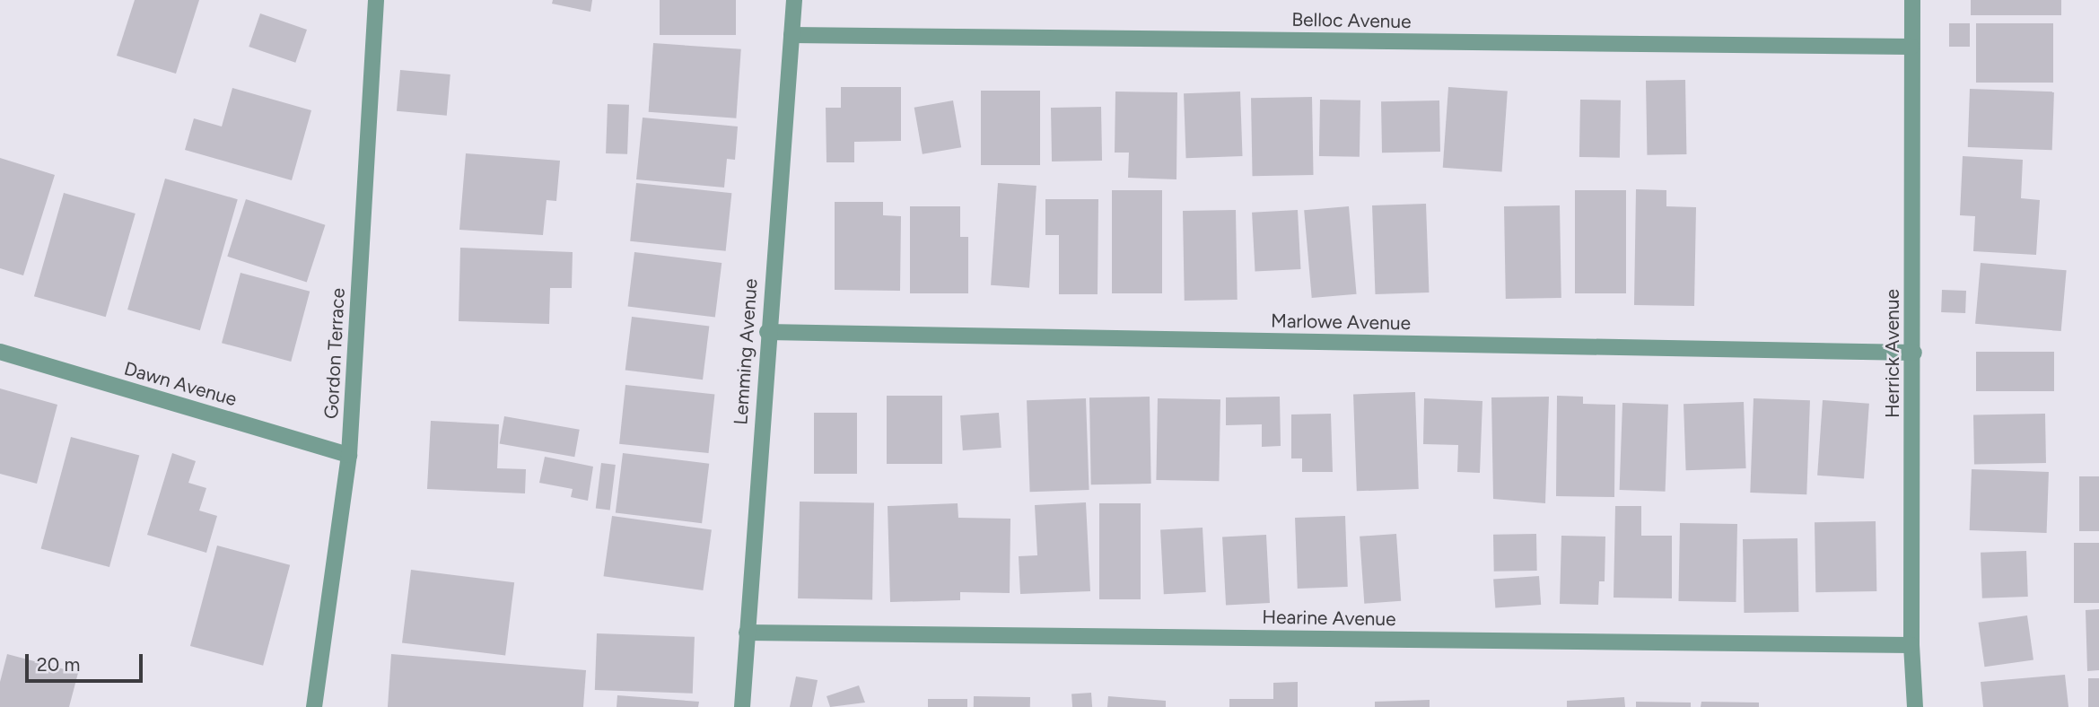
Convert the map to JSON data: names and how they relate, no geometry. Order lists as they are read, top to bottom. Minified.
{"streets":{"street":["Belloc Avenue","Marlowe Avenue","Lemming Avenue","Gordon Terrace","Herrick Avenue","Dawn Avenue","Hearine Avenue"]},"crossings":[["Belloc Avenue","Lemming Avenue"],["Belloc Avenue","Herrick Avenue"],["Marlowe Avenue","Lemming Avenue"],["Marlowe Avenue","Herrick Avenue"],["Lemming Avenue","Hearine Avenue"],["Gordon Terrace","Dawn Avenue"],["Herrick Avenue","Hearine Avenue"]],"scale_bar":"20 m"}
